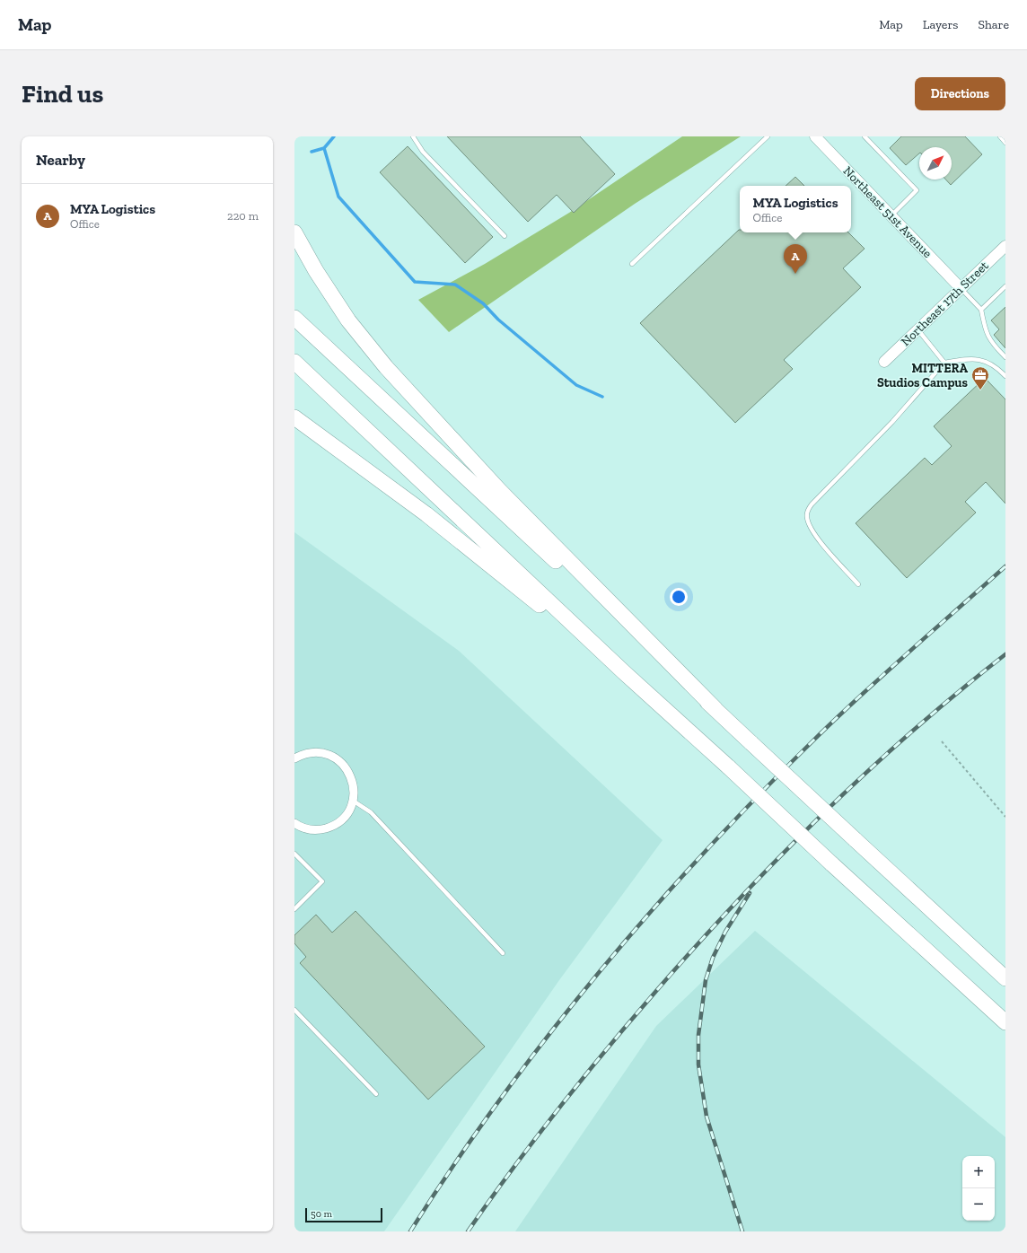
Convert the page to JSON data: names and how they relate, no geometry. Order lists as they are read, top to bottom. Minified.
{"streets":{"street":["Northeast 51st Avenue","Northeast 17th Street"]},"crossings":[["Northeast 51st Avenue","Northeast 17th Street"]],"places":{"office":["MITTERA Studios Campus"]},"scale_bar":"50 m","north":"top right","page":{"header":"Map","nav":["Map","Layers","Share"],"buttons":"Directions","title":"Find us","heading":"Nearby","list":[{"mark":"A","name":"MYA Logistics","note":"Office","value":"220 m"}],"popup":["MYA Logistics","Office"],"pins":"A","map_buttons":["+","−"],"scale":"50 m"}}
